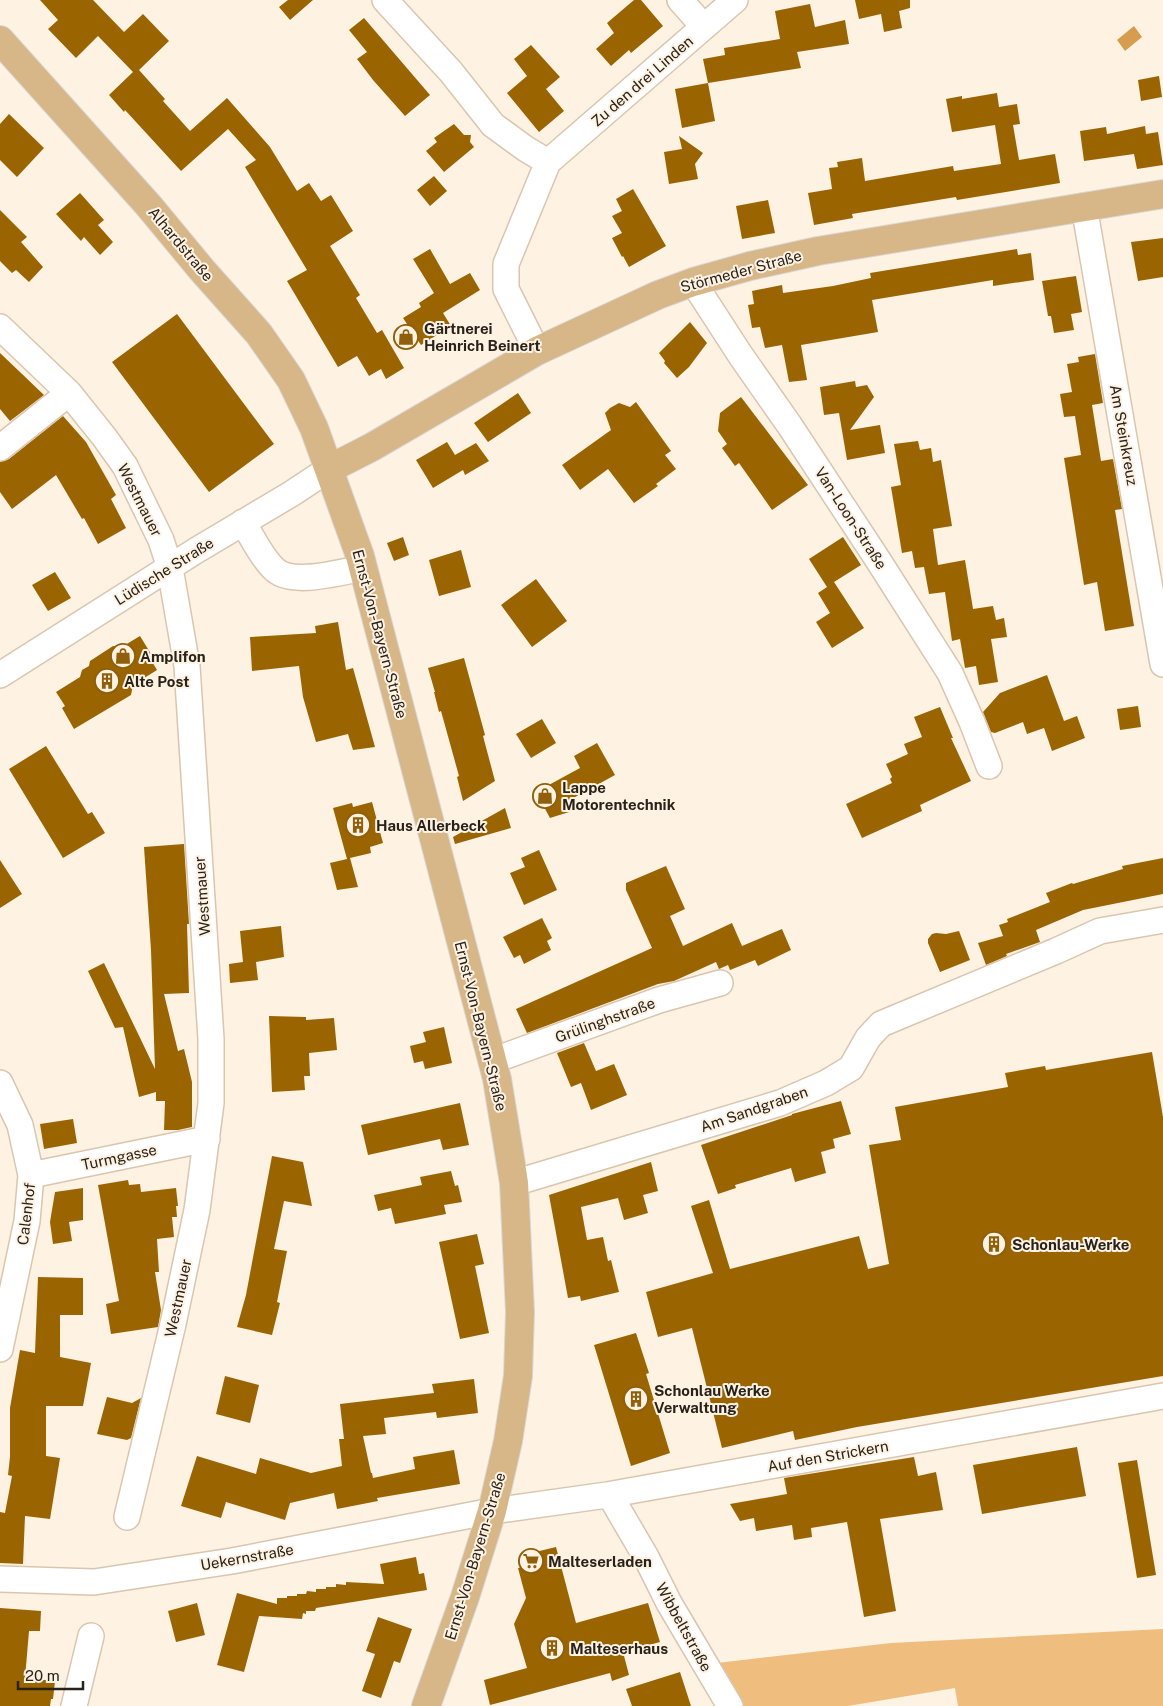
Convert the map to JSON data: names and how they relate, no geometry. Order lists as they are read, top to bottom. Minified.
{"streets":{"main road":["Alhardstraße","Störmeder Straße","Ernst-Von-Bayern-Straße"],"street":["Zu den drei Linden","Am Steinkreuz","Westmauer","Van-Loon-Straße","Lüdische Straße","Grülinghstraße","Am Sandgraben","Turmgasse","Calenhof","Auf den Strickern","Uekernstraße","Wibbeltstraße"]},"crossings":[["Zu den drei Linden","Störmeder Straße"],["Alhardstraße","Störmeder Straße"],["Alhardstraße","Lüdische Straße"],["Alhardstraße","Ernst-Von-Bayern-Straße"],["Störmeder Straße","Am Steinkreuz"],["Störmeder Straße","Van-Loon-Straße"],["Störmeder Straße","Lüdische Straße"],["Störmeder Straße","Ernst-Von-Bayern-Straße"],["Westmauer","Lüdische Straße"],["Westmauer","Turmgasse"],["Lüdische Straße","Ernst-Von-Bayern-Straße"],["Ernst-Von-Bayern-Straße","Grülinghstraße"],["Ernst-Von-Bayern-Straße","Am Sandgraben"],["Ernst-Von-Bayern-Straße","Auf den Strickern"],["Ernst-Von-Bayern-Straße","Uekernstraße"],["Turmgasse","Calenhof"],["Auf den Strickern","Uekernstraße"],["Auf den Strickern","Wibbeltstraße"]],"places":{"shop":["Gärtnerei Heinrich Beinert","Amplifon","Lappe Motorentechnik"],"building":["Alte Post","Haus Allerbeck","Schonlau-Werke","Schonlau Werke Verwaltung","Malteserhaus"],"supermarket":["Malteserladen"]},"scale_bar":"20 m"}
